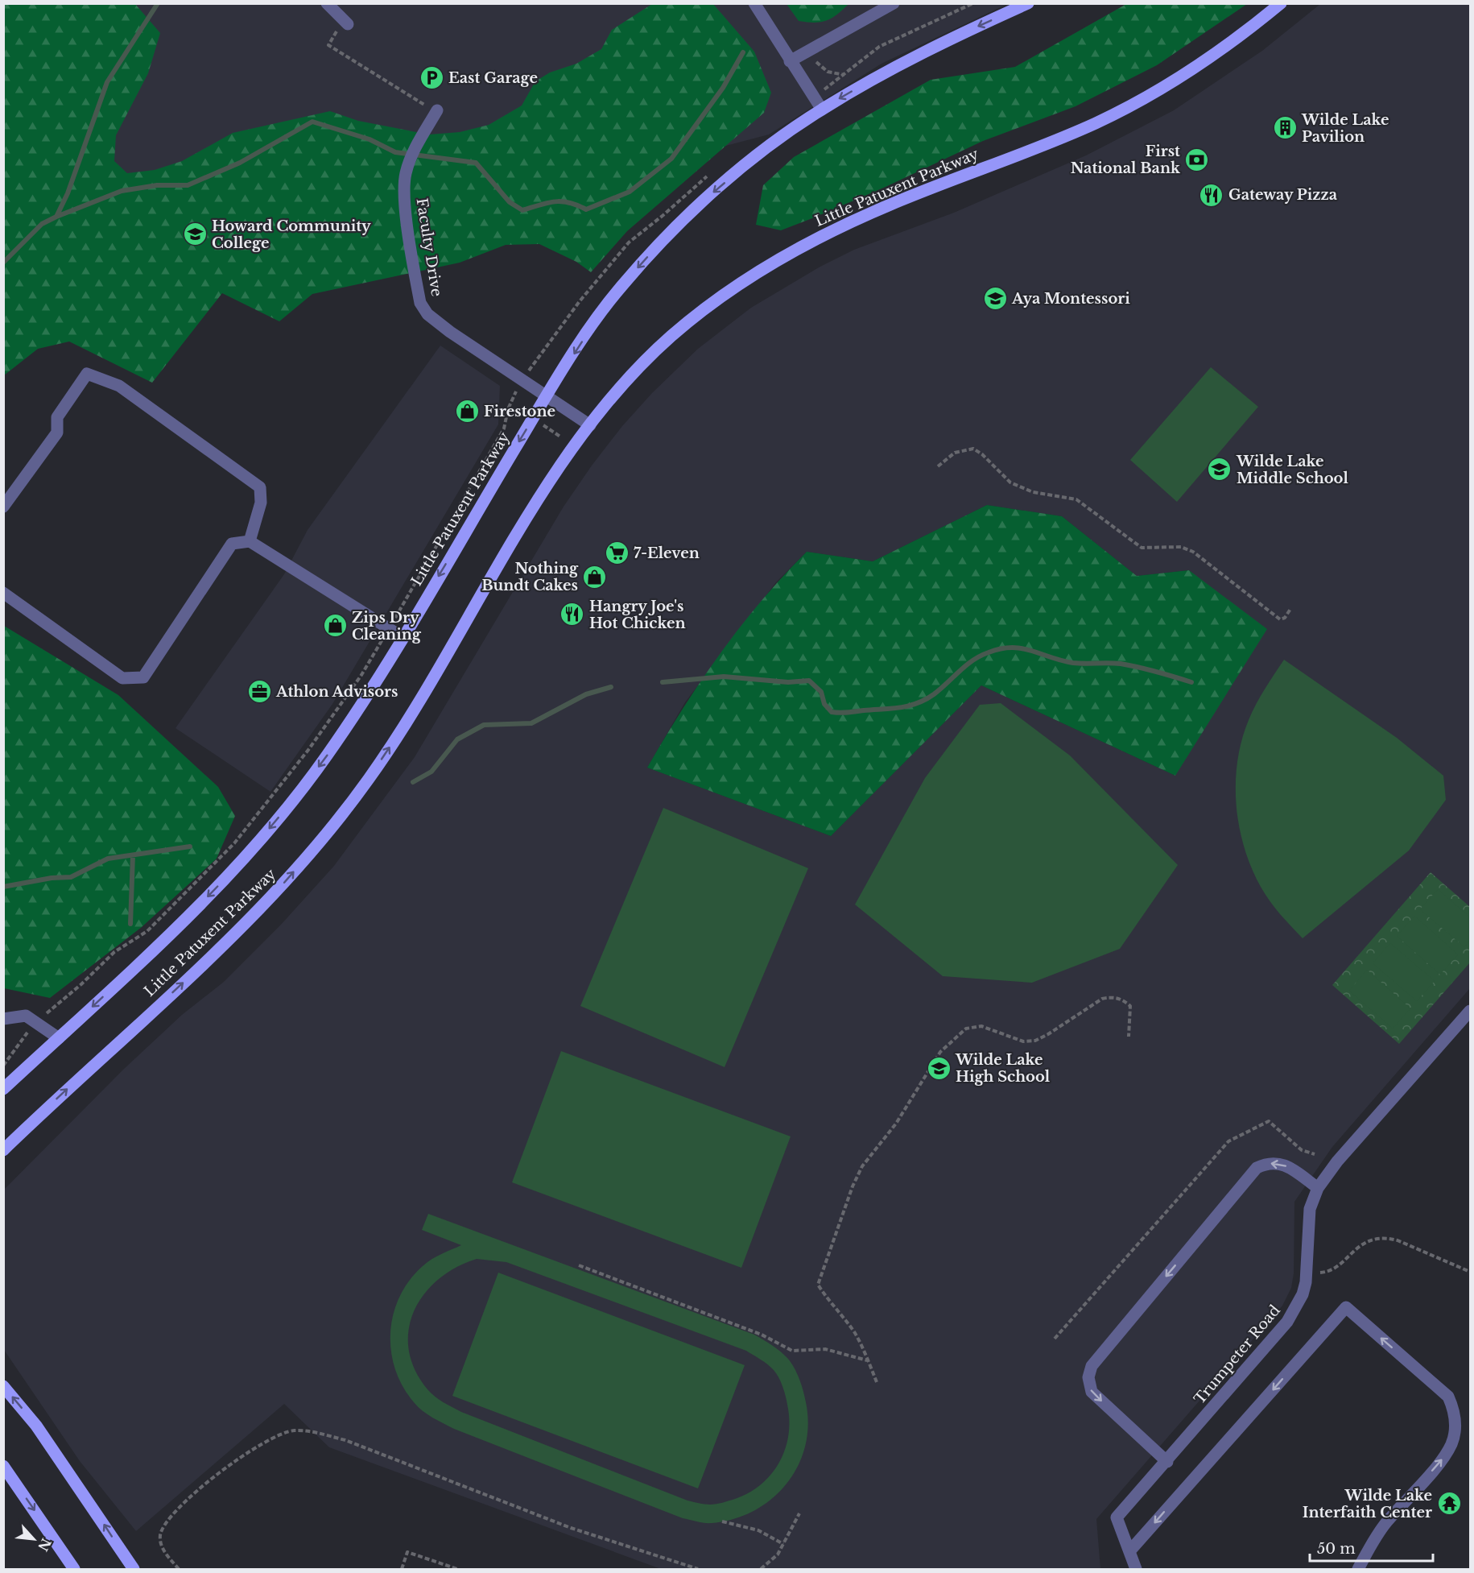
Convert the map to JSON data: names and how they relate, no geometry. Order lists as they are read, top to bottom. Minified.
{"streets":{"main road":["Little Patuxent Parkway"],"street":["Faculty Drive","Trumpeter Road"]},"crossings":[["Little Patuxent Parkway","Faculty Drive"]],"places":{"parking":["East Garage"],"building":["Wilde Lake Pavilion"],"bank":["First National Bank"],"restaurant":["Gateway Pizza","Hangry Joe's Hot Chicken"],"school or university":["Howard Community College","Aya Montessori","Wilde Lake Middle School","Wilde Lake High School"],"shop":["Firestone","Nothing Bundt Cakes","Zips Dry Cleaning"],"supermarket":["7-Eleven"],"office":["Athlon Advisors"],"temple":["Wilde Lake Interfaith Center"]},"scale_bar":"50 m","north":"bottom right"}
